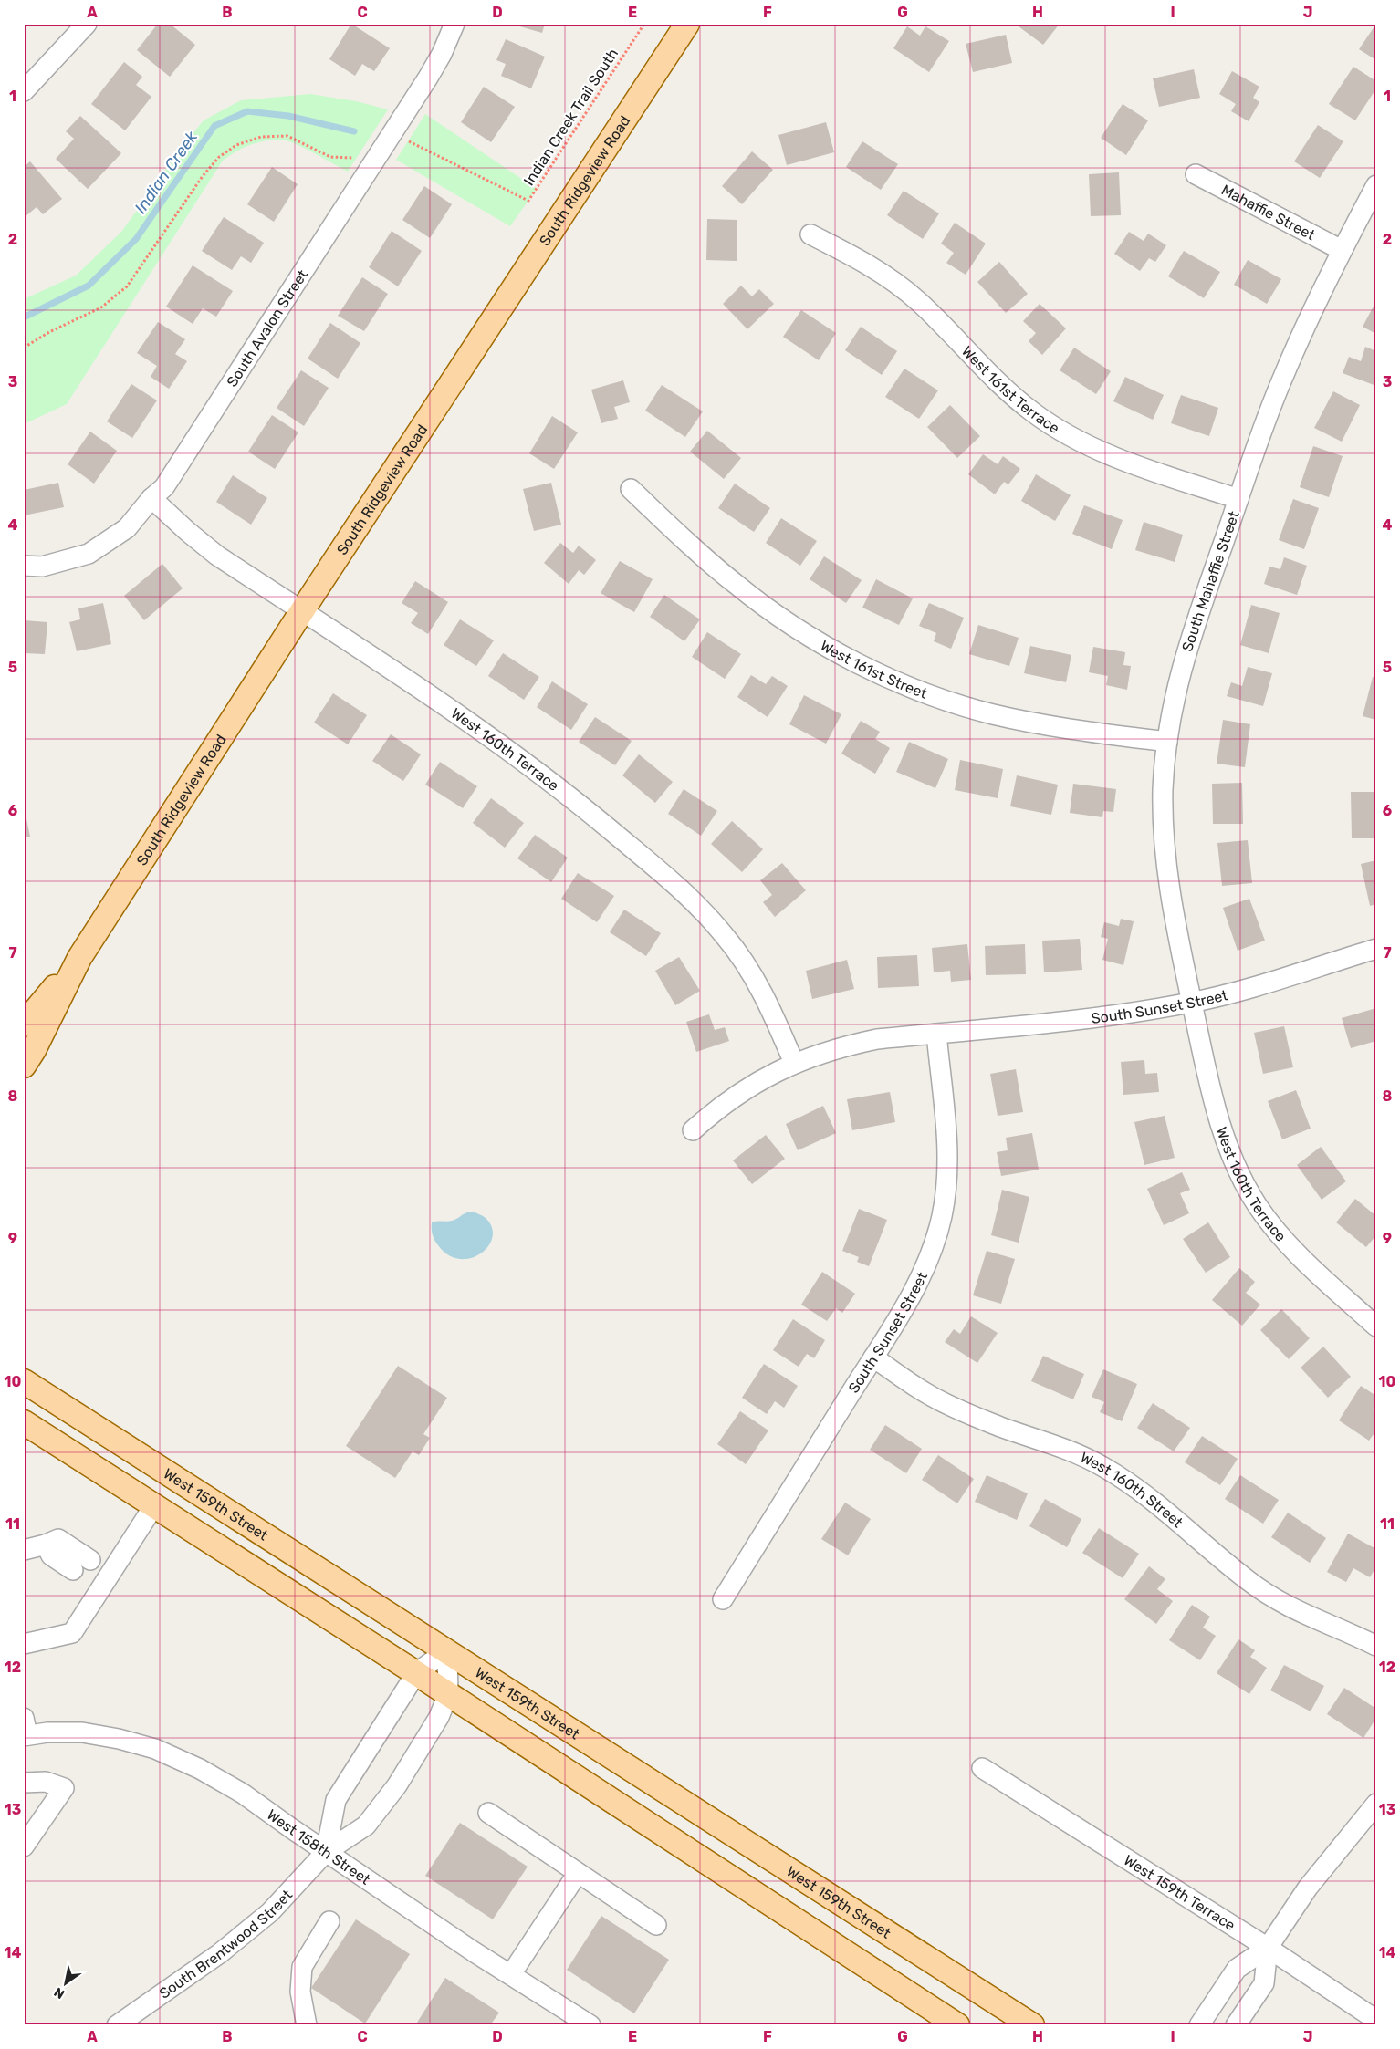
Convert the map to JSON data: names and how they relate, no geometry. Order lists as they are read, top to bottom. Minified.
{"streets":{"main road":["South Ridgeview Road","West 159th Street"],"street":["Mahaffie Street","South Avalon Street","West 161st Terrace","South Mahaffie Street","West 161st Street","West 160th Terrace","South Sunset Street","West 160th Street","West 158th Street","West 159th Terrace","South Brentwood Street"],"path":["Indian Creek Trail South"]},"crossings":[["South Ridgeview Road","West 160th Terrace"],["Mahaffie Street","South Mahaffie Street"],["South Avalon Street","West 160th Terrace"],["West 161st Terrace","South Mahaffie Street"],["South Mahaffie Street","West 161st Street"],["South Mahaffie Street","West 160th Terrace"],["South Mahaffie Street","South Sunset Street"],["West 160th Terrace","South Sunset Street"],["South Sunset Street","West 160th Street"],["West 158th Street","South Brentwood Street"]],"water":["Indian Creek"],"north":"bottom left","grid":{"columns":["A","B","C","D","E","F","G","H","I","J"],"rows":["1","2","3","4","5","6","7","8","9","10","11","12","13","14"]}}
